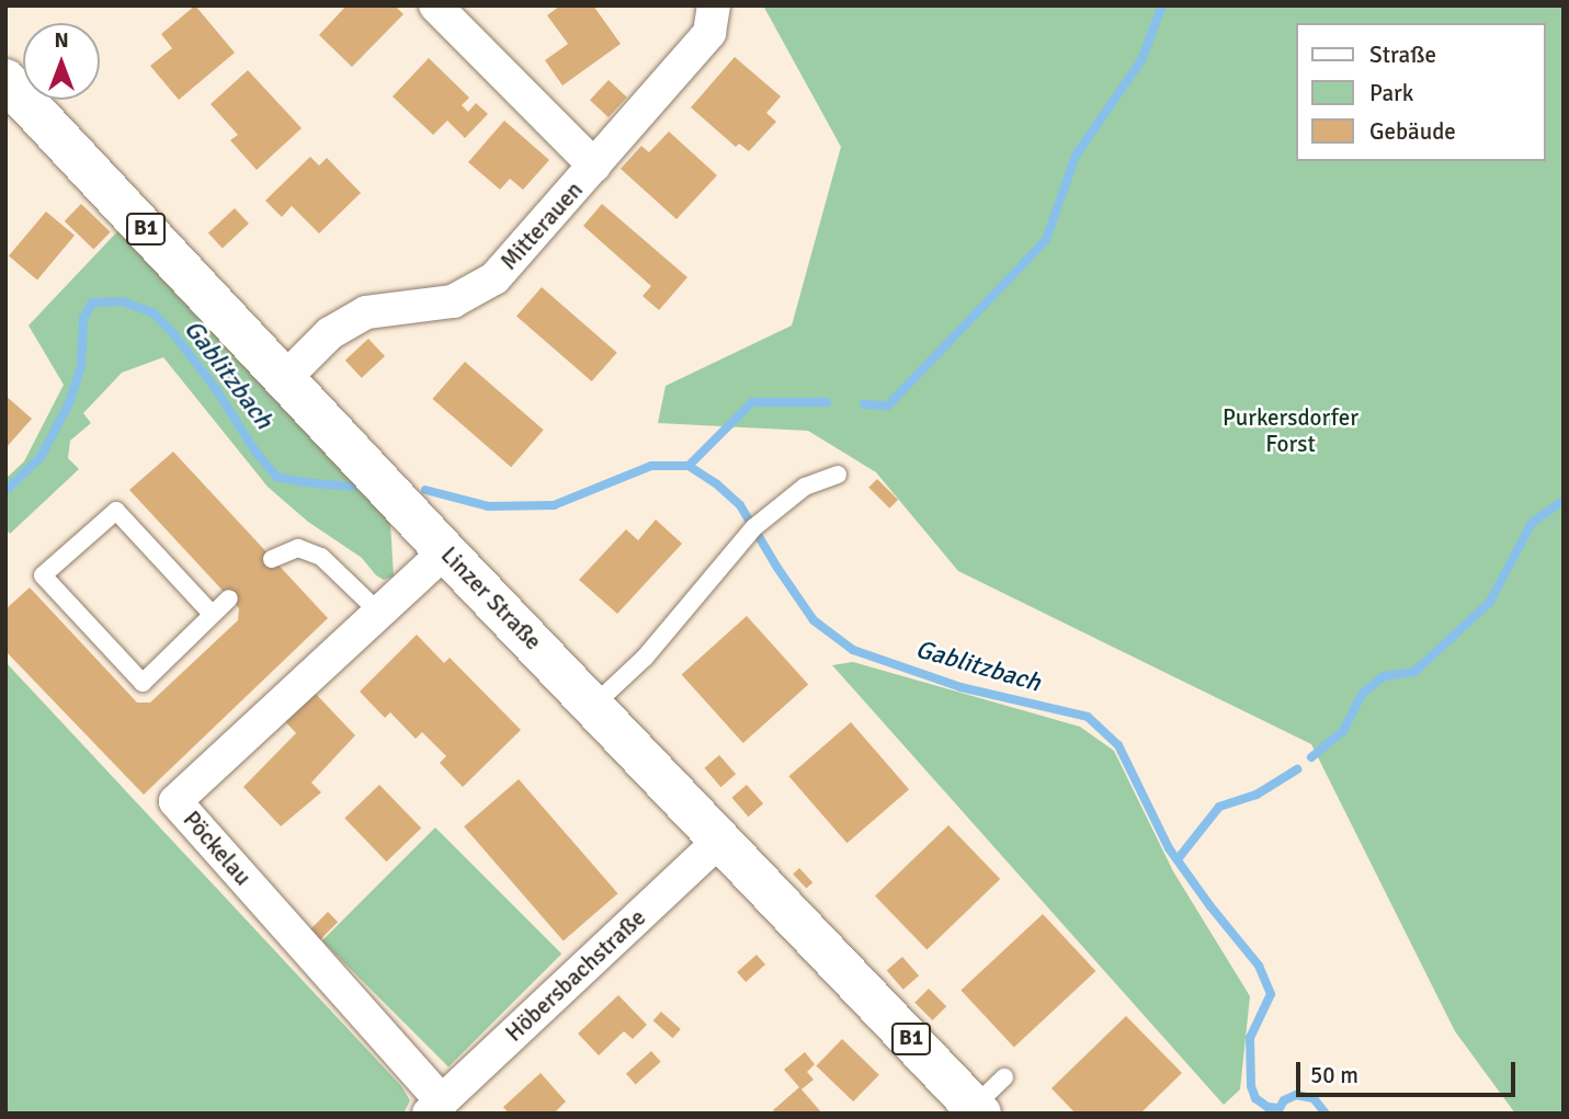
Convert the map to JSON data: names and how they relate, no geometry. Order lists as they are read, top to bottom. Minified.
{"streets":{"main road":["B1","Linzer Straße"],"street":["Mitterauen","Pöckelau","Höbersbachstraße"]},"crossings":[["Mitterauen","Linzer Straße"],["Linzer Straße","Pöckelau"],["Linzer Straße","Höbersbachstraße"],["Pöckelau","Höbersbachstraße"]],"water":["Gablitzbach"],"parks":["Purkersdorfer Forst"],"legend":["Straße","Park","Gebäude"],"scale_bar":"50 m","north":"top"}
